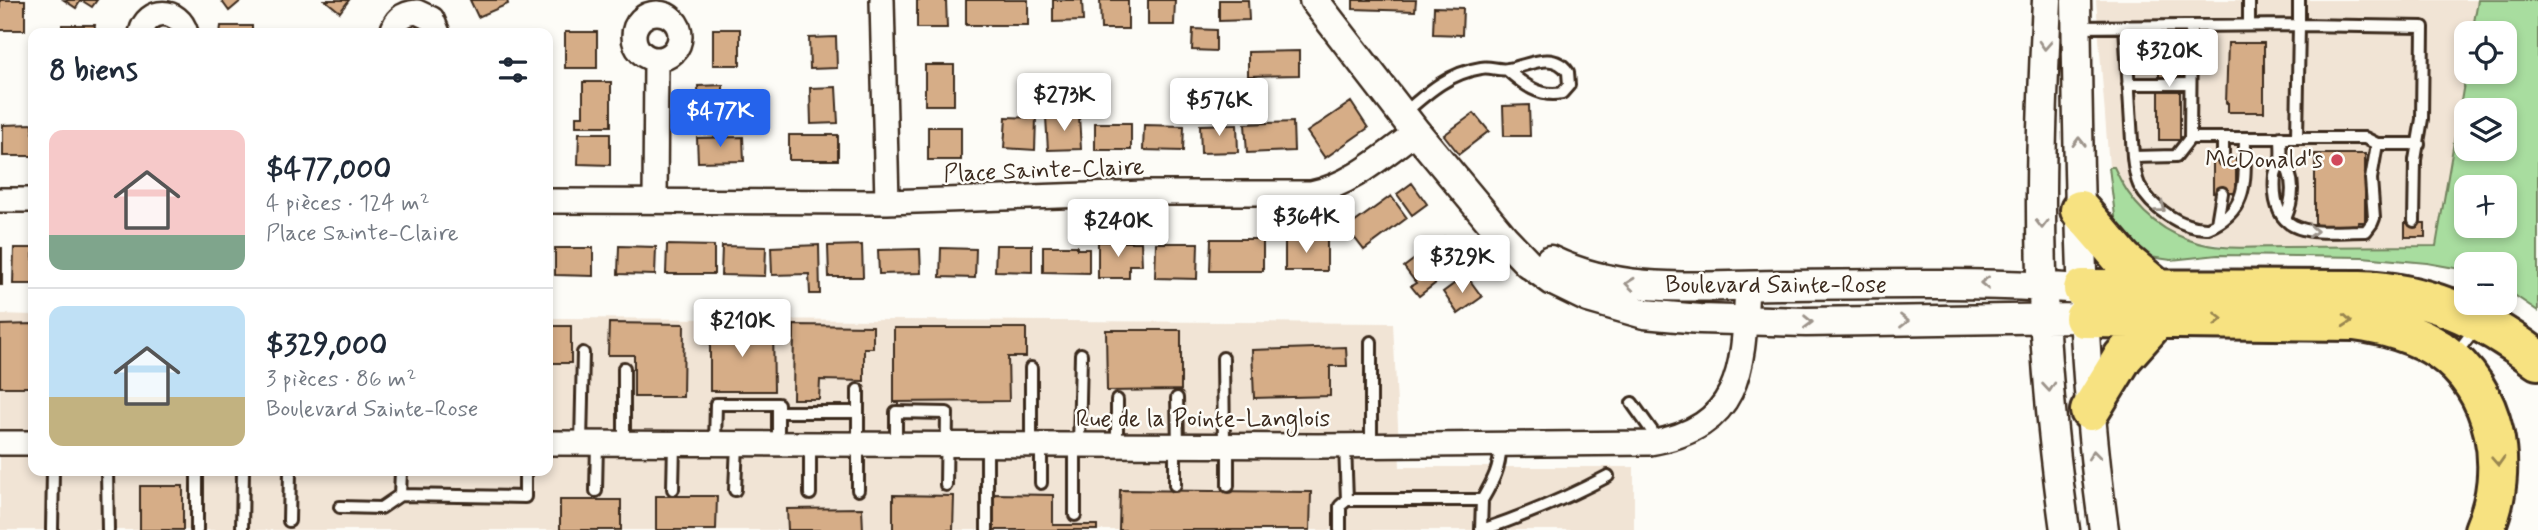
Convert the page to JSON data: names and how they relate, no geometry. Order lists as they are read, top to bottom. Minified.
{"streets":{"street":["Place Sainte-Claire","Boulevard Sainte-Rose","Rue de la Pointe-Langlois"]},"crossings":[["Place Sainte-Claire","Boulevard Sainte-Rose"],["Boulevard Sainte-Rose","Rue de la Pointe-Langlois"]],"places":["McDonald's"],"page":{"map_buttons":["+","−"],"heading":"8 biens","price":["$320K","$273K","$576K","$477K","$364K","$240K","$329K","$210K"],"list":[{"name":"$477,000","note":"4 pièces · 124 m² · Place Sainte-Claire"},{"name":"$329,000","note":"3 pièces · 86 m² · Boulevard Sainte-Rose"}]}}
